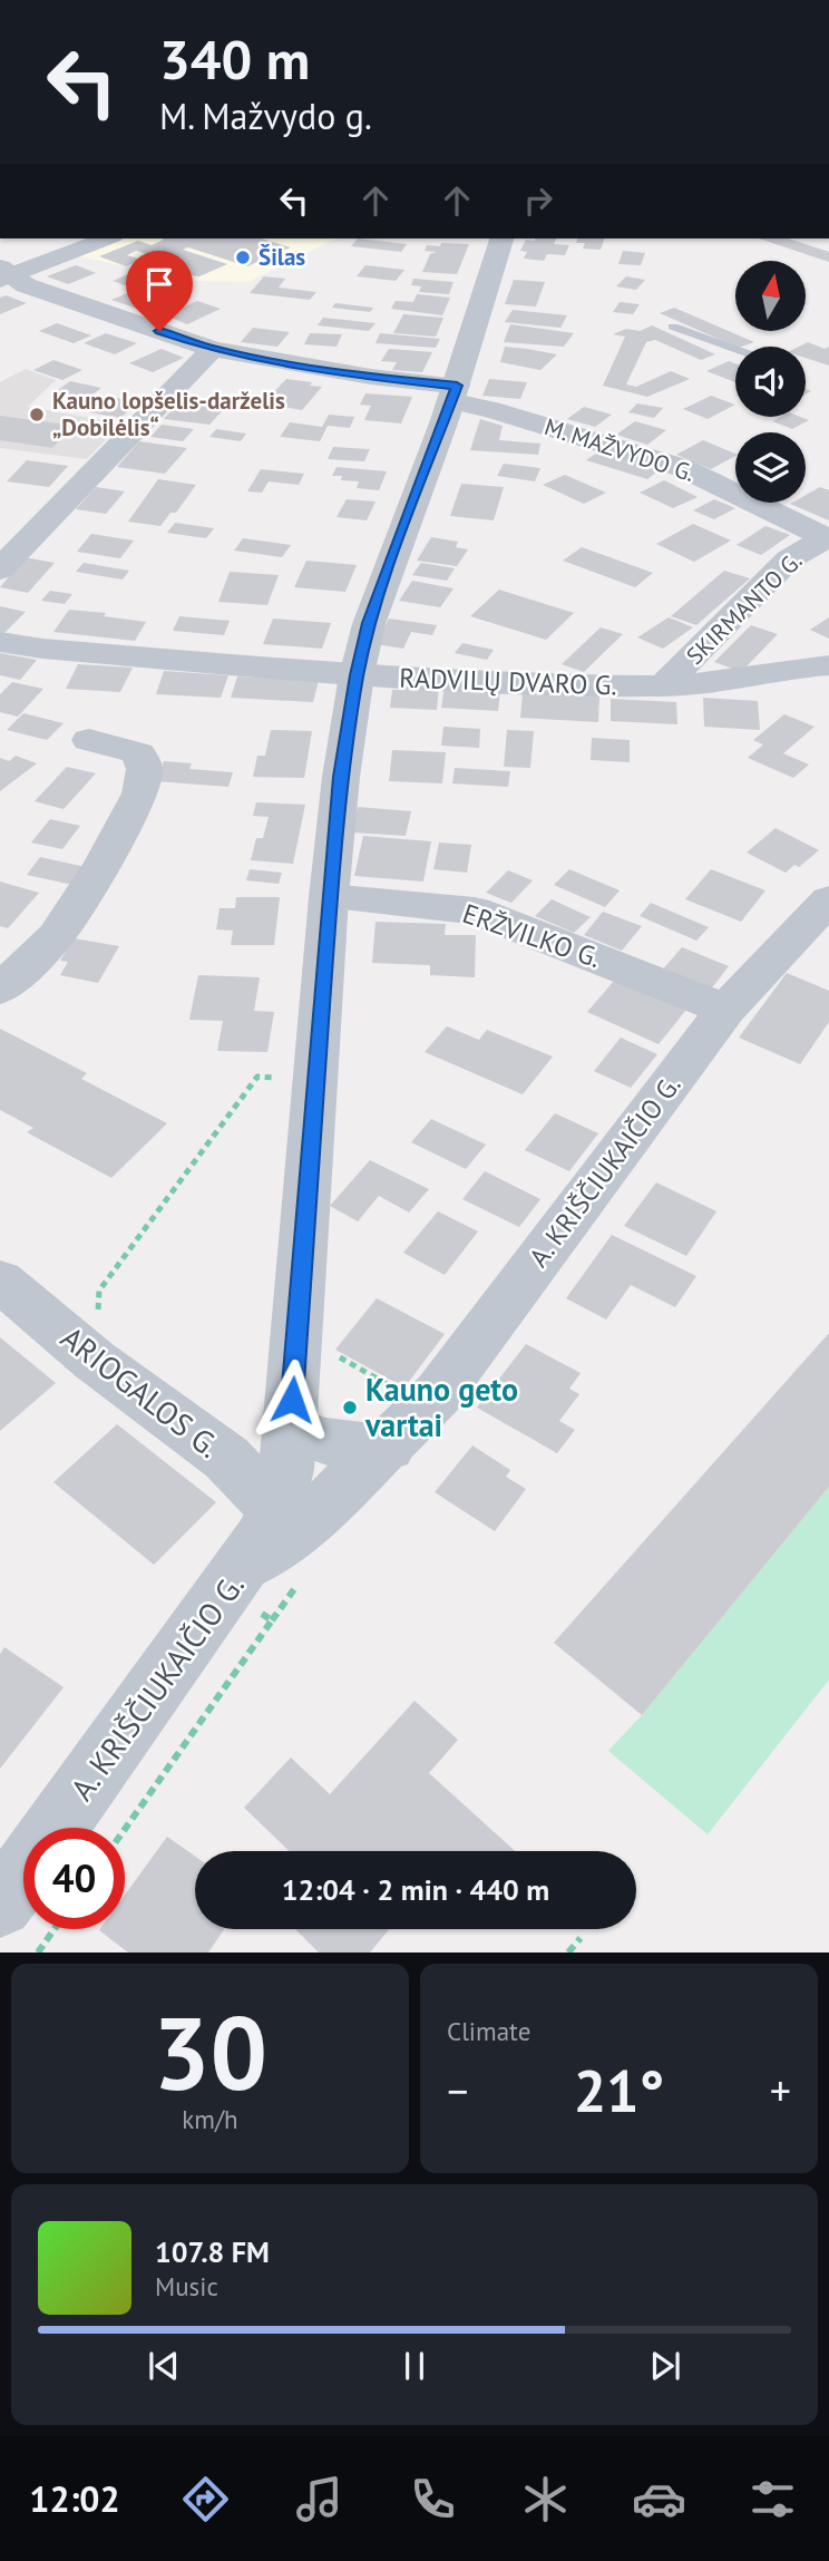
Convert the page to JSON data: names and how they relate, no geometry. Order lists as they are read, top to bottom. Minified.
{"streets":{"street":["M. MAŽVYDO G.","SKIRMANTO G.","RADVILŲ DVARO G.","ERŽVILKO G.","A. KRIŠČIUKAIČIO G.","ARIOGALOS G."]},"crossings":[["M. MAŽVYDO G.","SKIRMANTO G."],["SKIRMANTO G.","RADVILŲ DVARO G."],["ERŽVILKO G.","A. KRIŠČIUKAIČIO G."]],"places":["Šilas","Kauno lopšelis-darželis „Dobilėlis“","Kauno geto vartai"],"north":"top","page":{"turn":["340 m","M. Mažvydo g."],"limit":"40","trip":"12:04 · 2 min · 440 m","tile":[["30","km/h"],"Climate"],"heat":["−","21°","+"],"song":["107.8 FM","Music"],"tabs":"12:02"}}
